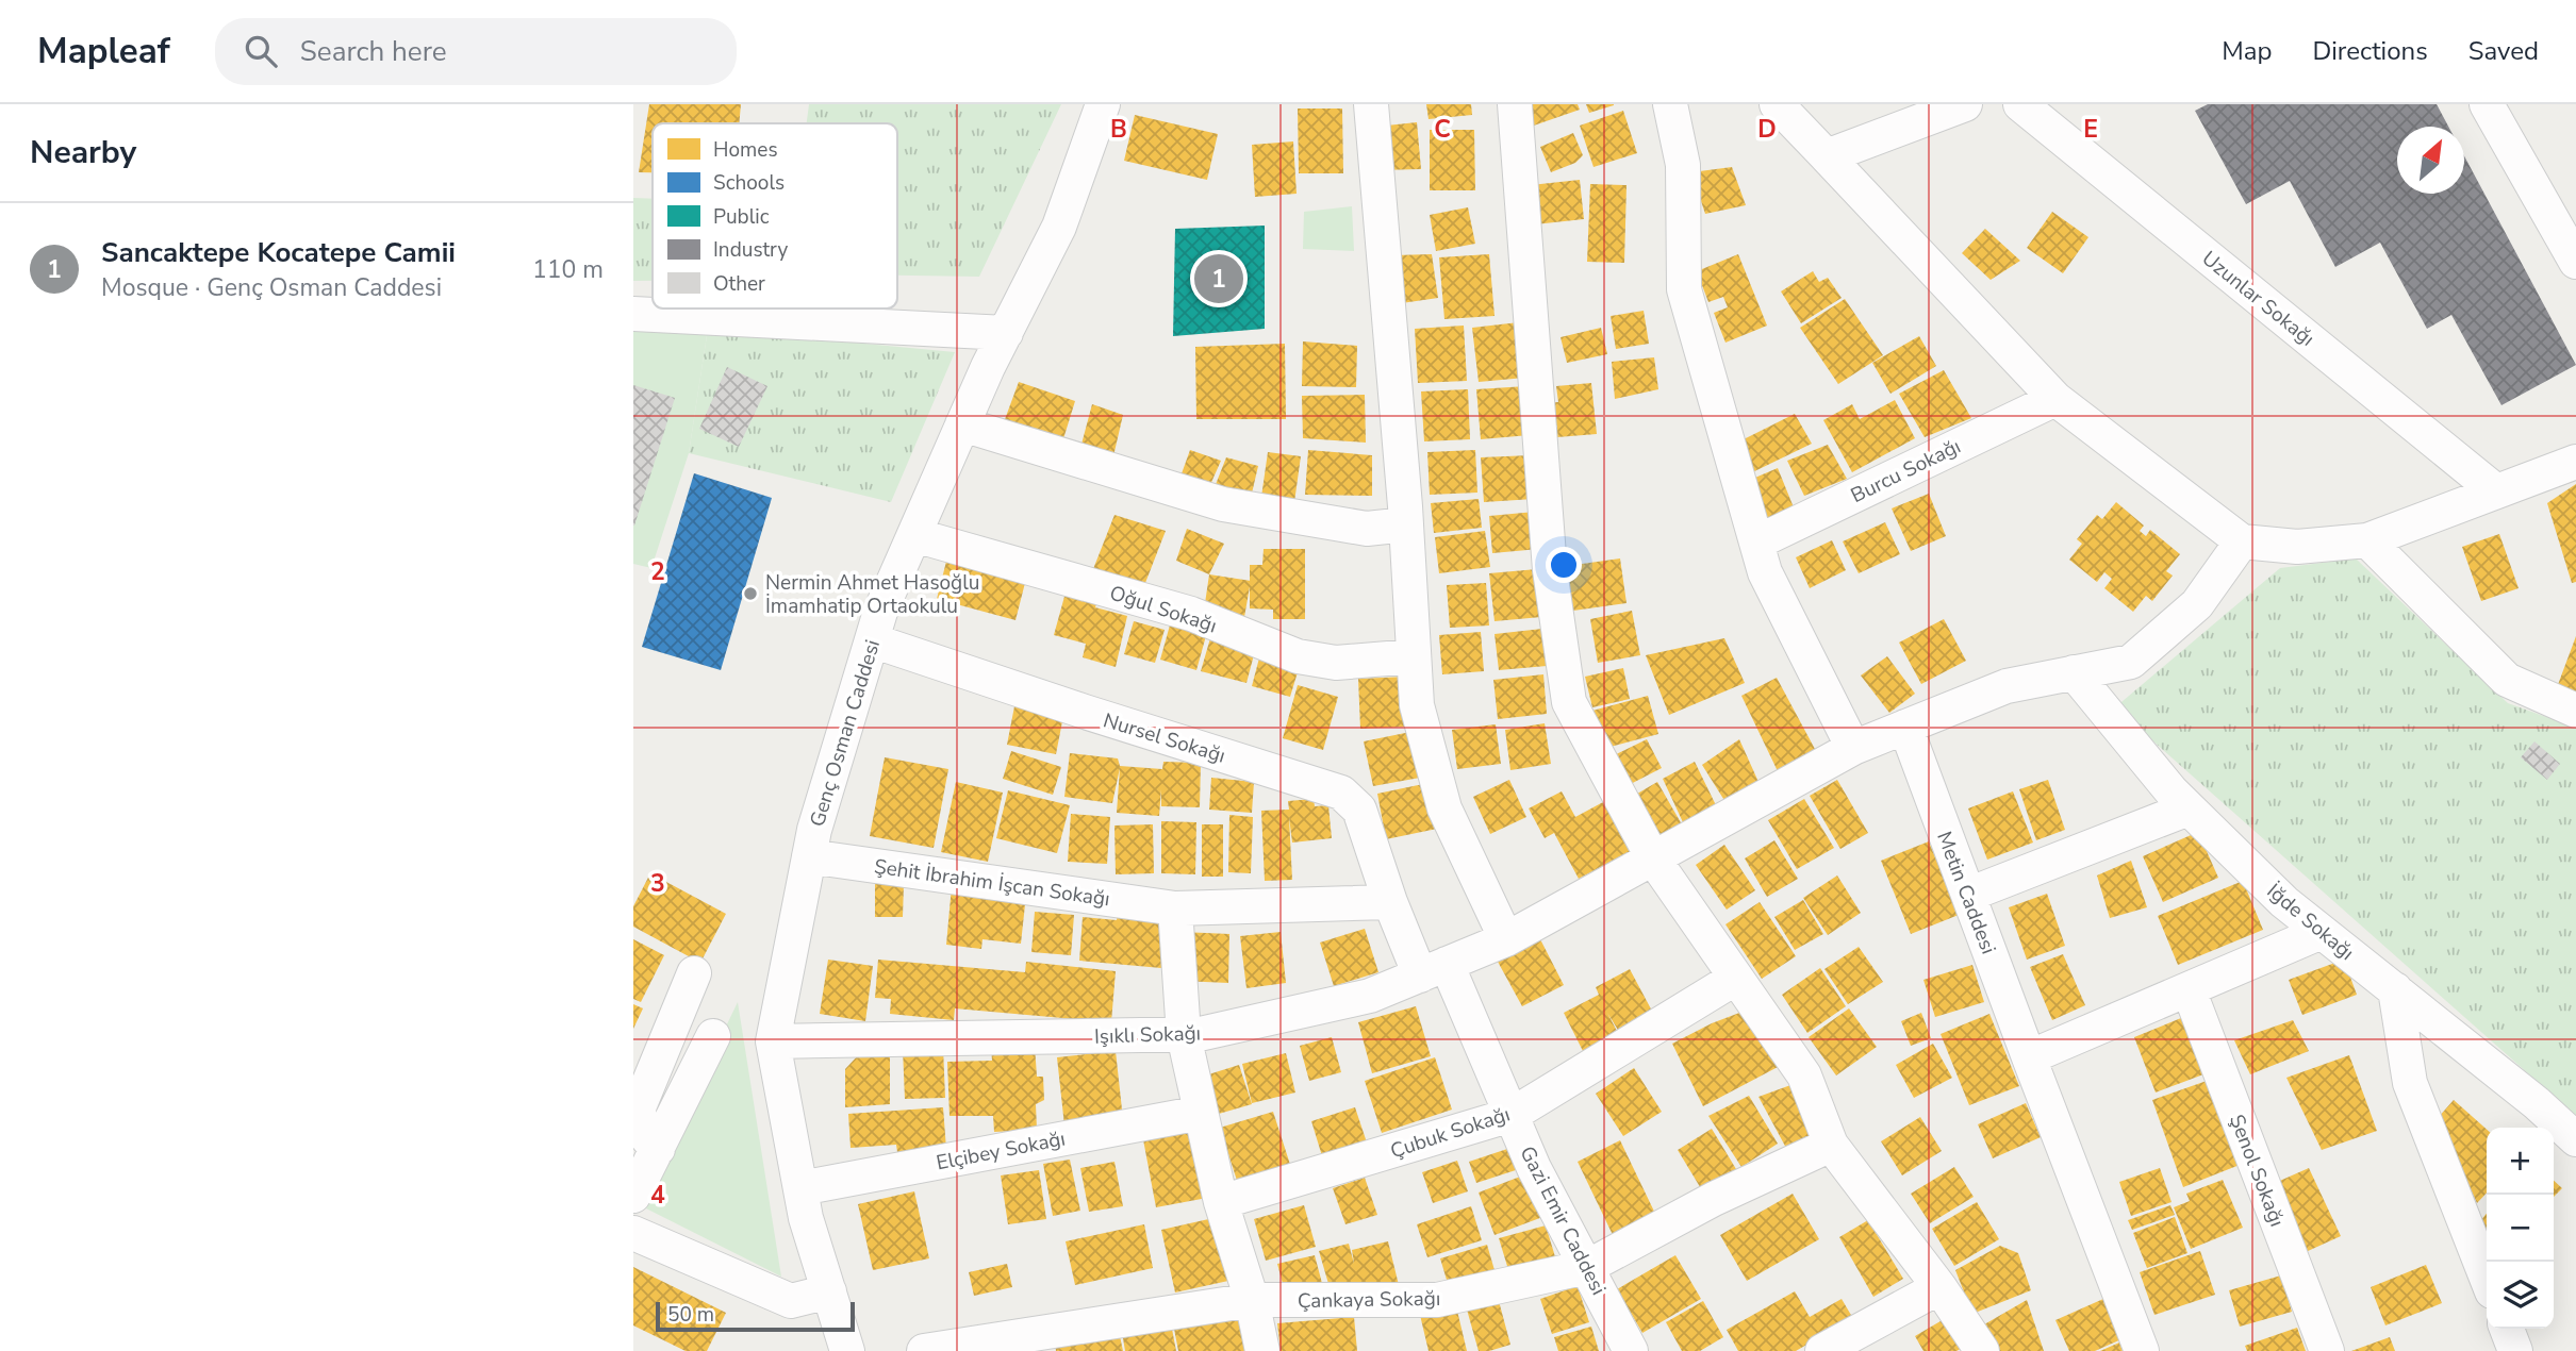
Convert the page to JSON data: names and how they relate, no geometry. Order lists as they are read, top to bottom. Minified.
{"streets":{"street":["Uzunlar Sokağı","Burcu Sokağı","Oğul Sokağı","Genç Osman Caddesi","Nursel Sokağı","Şehit İbrahim İşcan Sokağı","Metin Caddesi","İğde Sokağı","Işıklı Sokağı","Çubuk Sokağı","Elçibey Sokağı","Şenol Sokağı","Gazi Emir Caddesi","Çankaya Sokağı"]},"crossings":[["Oğul Sokağı","Genç Osman Caddesi"],["Genç Osman Caddesi","Nursel Sokağı"],["Genç Osman Caddesi","Şehit İbrahim İşcan Sokağı"],["Genç Osman Caddesi","Işıklı Sokağı"],["Genç Osman Caddesi","Elçibey Sokağı"],["Nursel Sokağı","Şehit İbrahim İşcan Sokağı"],["Nursel Sokağı","Işıklı Sokağı"],["Nursel Sokağı","Gazi Emir Caddesi"],["Metin Caddesi","Işıklı Sokağı"],["İğde Sokağı","Işıklı Sokağı"],["Işıklı Sokağı","Gazi Emir Caddesi"],["Çubuk Sokağı","Gazi Emir Caddesi"],["Gazi Emir Caddesi","Çankaya Sokağı"]],"places":["Nermin Ahmet Hasoğlu İmamhatip Ortaokulu"],"legend":["Homes","Schools","Public","Industry","Other"],"scale_bar":"50 m","north":"top right","page":{"header":"Mapleaf","search":"Search here","nav":["Map","Directions","Saved"],"heading":"Nearby","list":[{"mark":"1","name":"Sancaktepe Kocatepe Camii","note":"Mosque · Genç Osman Caddesi","value":"110 m"}],"pins":"1","map_buttons":["+","−"],"scale":"50 m"},"grid":{"columns":["B","C","D","E"],"rows":["2","3","4"]}}
